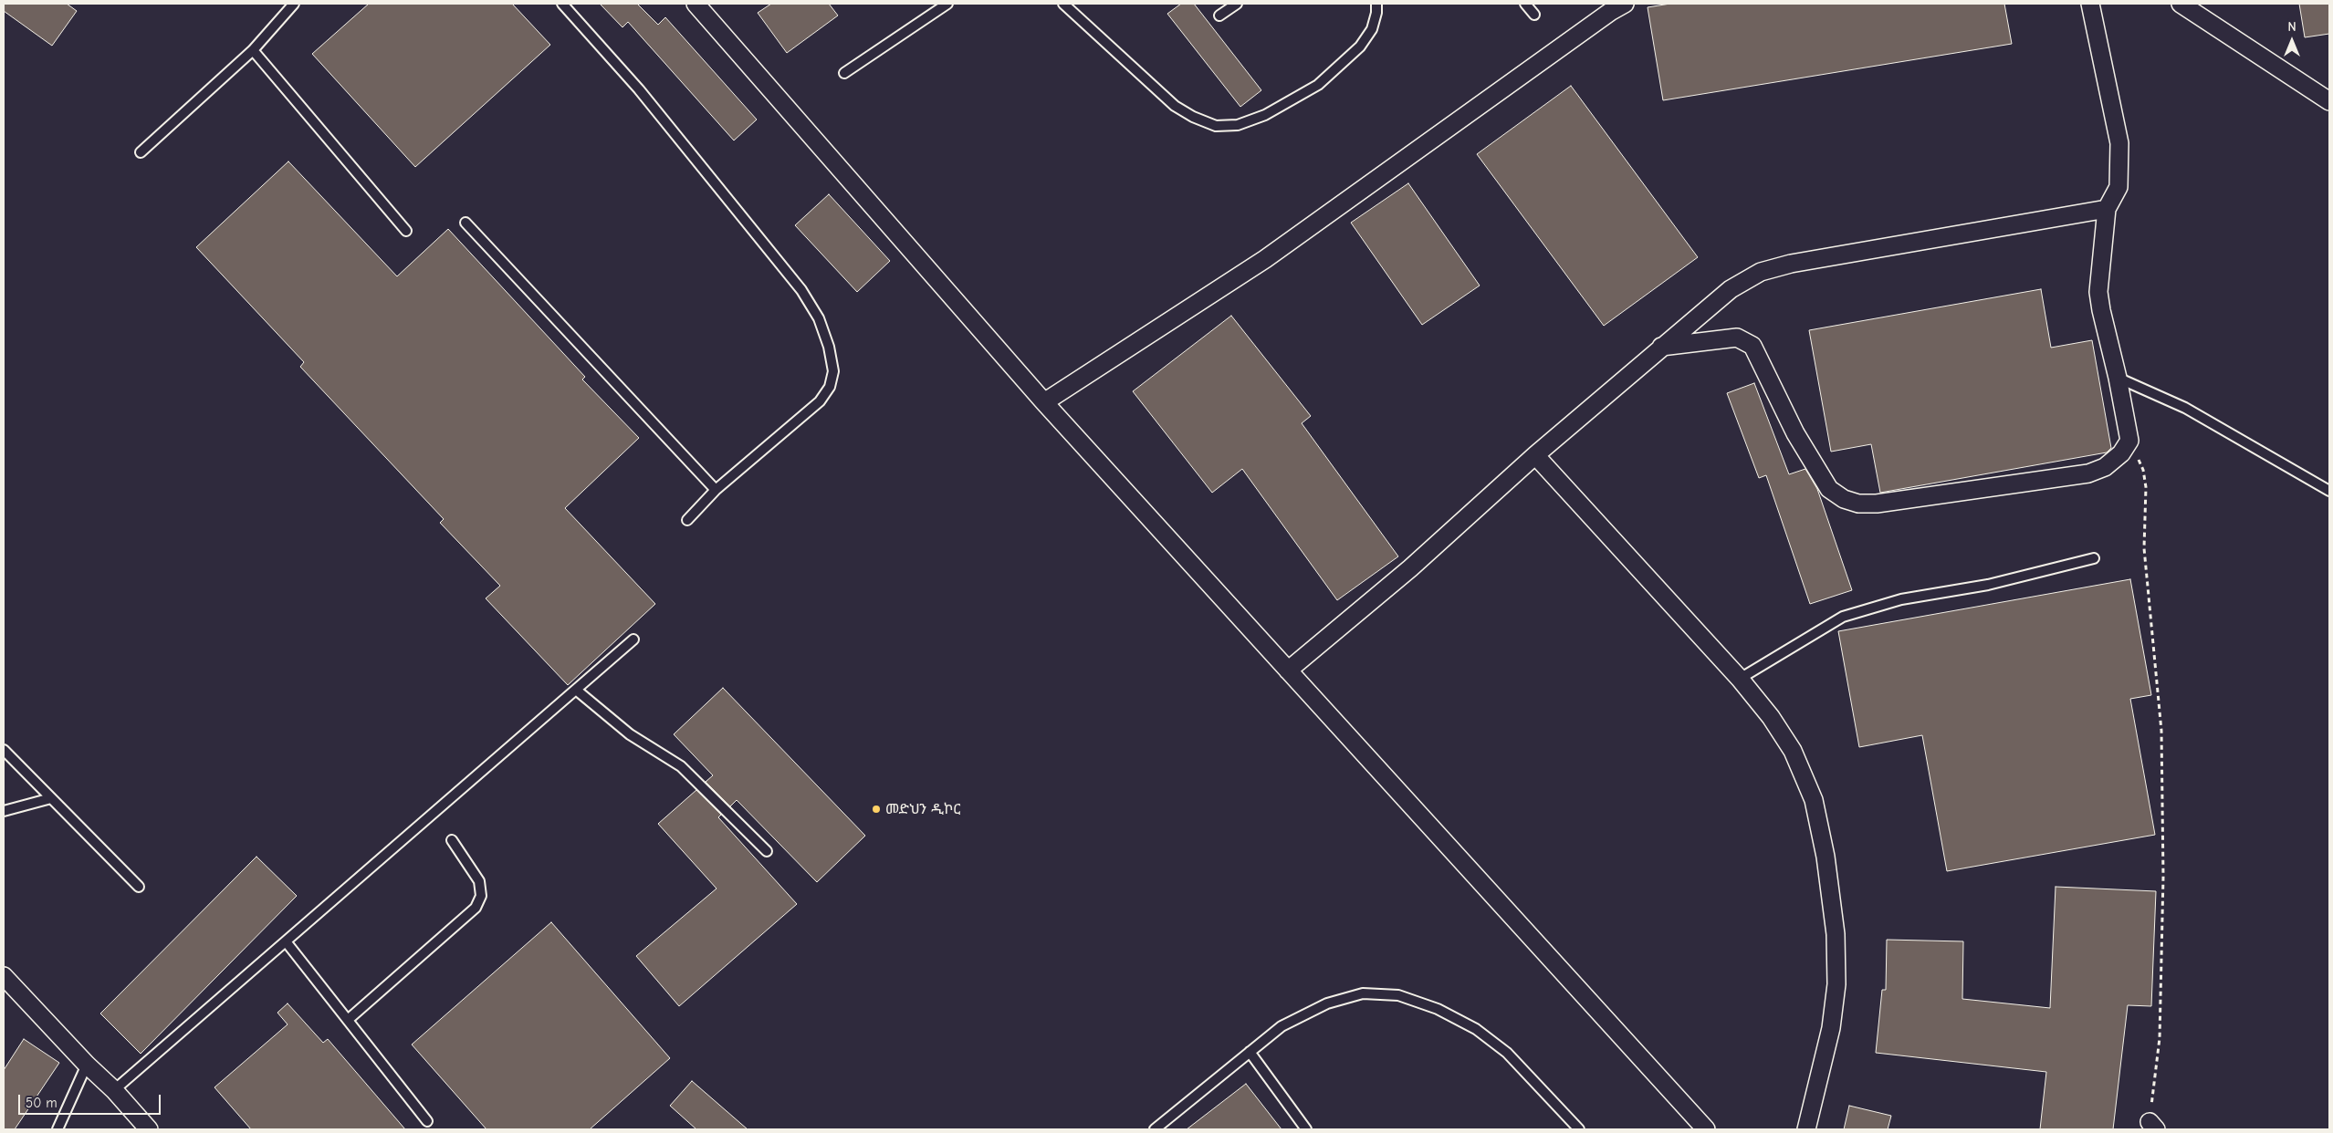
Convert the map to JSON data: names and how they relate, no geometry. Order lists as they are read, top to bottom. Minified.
{"places":["መድህን ዲኮር"],"scale_bar":"50 m","north":"top"}
